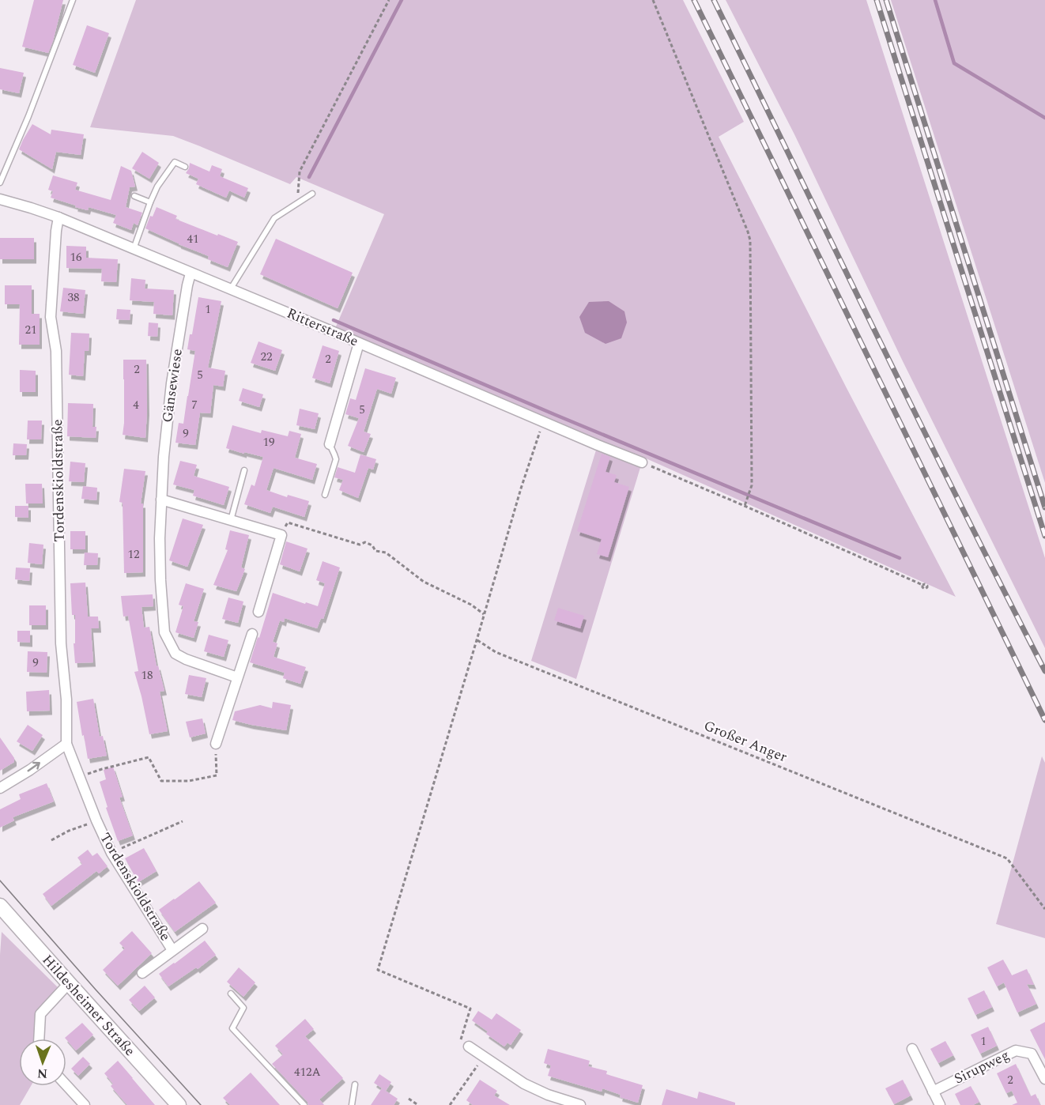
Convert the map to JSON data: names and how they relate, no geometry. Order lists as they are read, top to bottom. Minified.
{"streets":{"street":["Ritterstraße","Gänsewiese","Tordenskioldstraße","Hildesheimer Straße","Sirupweg"],"path":["Großer Anger"]},"crossings":[["Ritterstraße","Gänsewiese"],["Ritterstraße","Tordenskioldstraße"]],"house_numbers":["41","16","38","1","21","22","2","2","5","4","7","5","9","19","12","9","18","1","412A","2"],"north":"bottom"}
